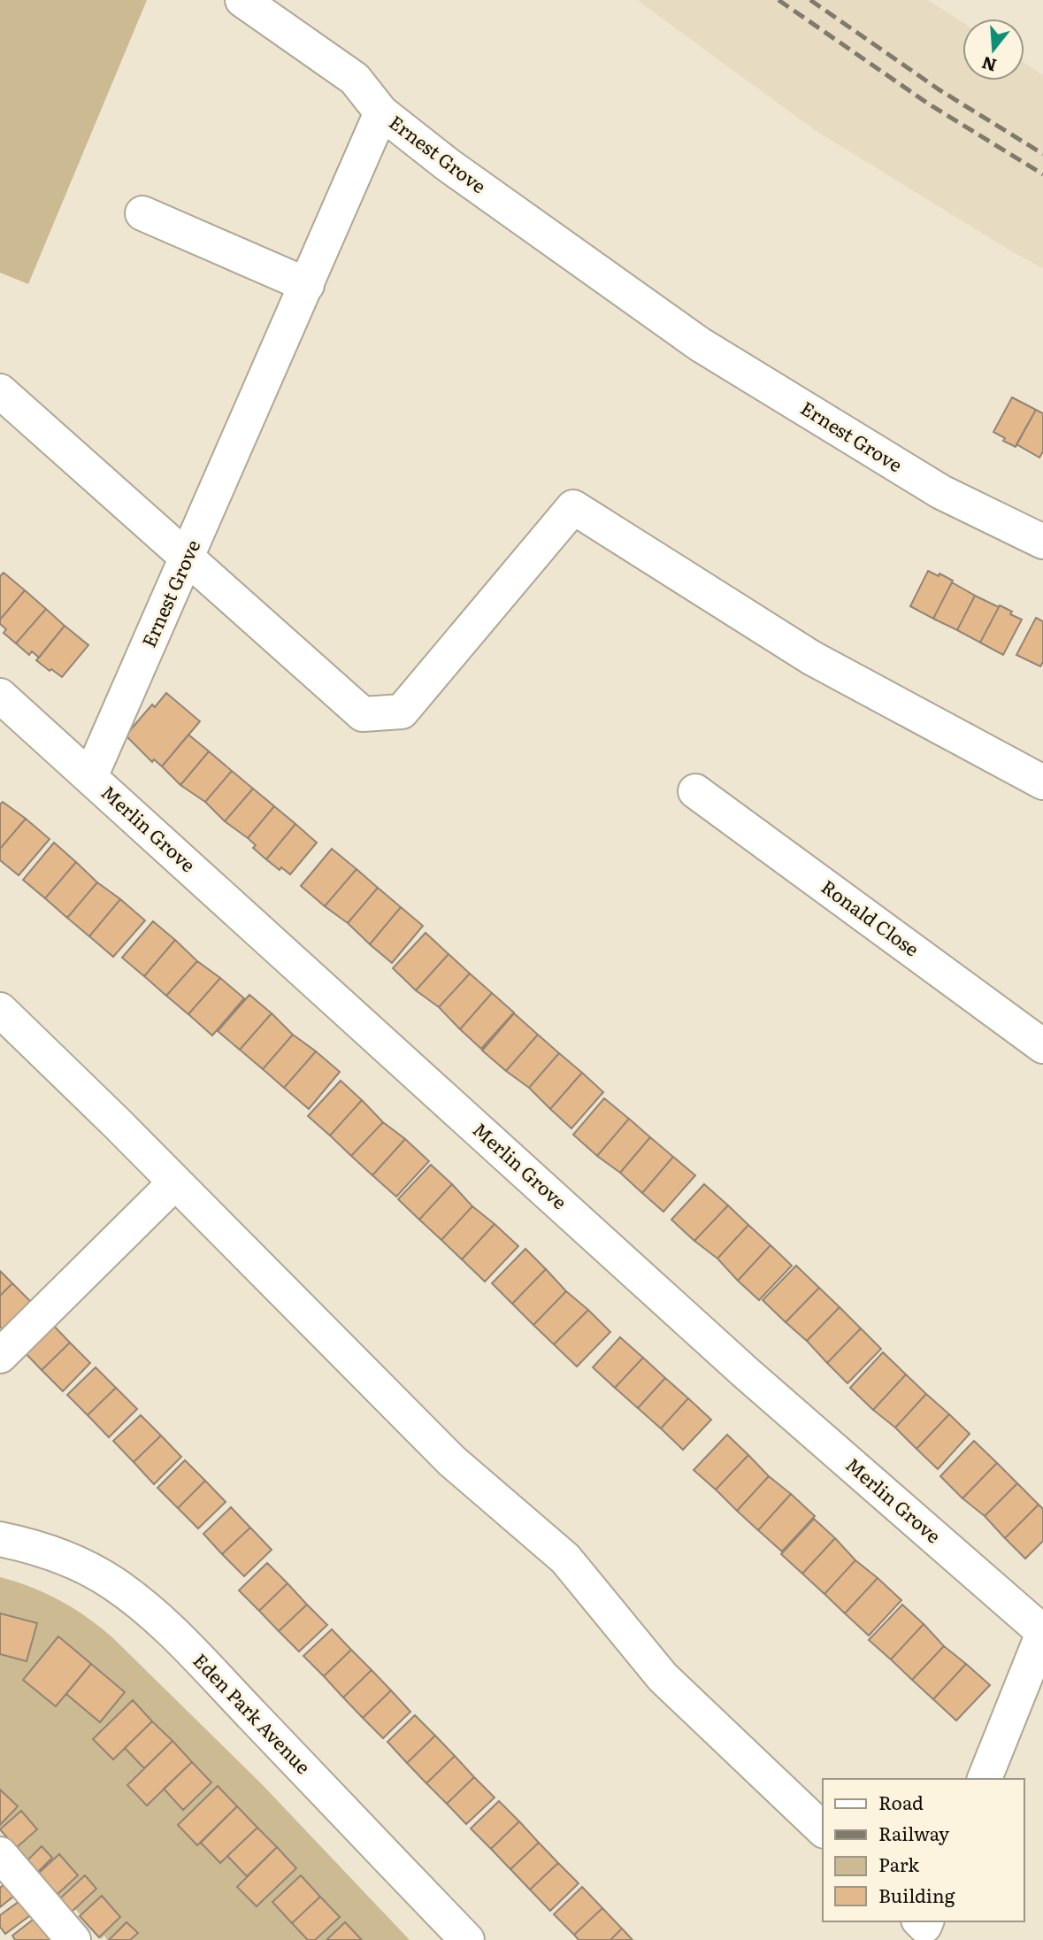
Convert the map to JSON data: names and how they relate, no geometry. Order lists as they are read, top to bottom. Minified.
{"streets":{"street":["Ernest Grove","Merlin Grove","Ronald Close","Eden Park Avenue"]},"crossings":[["Ernest Grove","Merlin Grove"]],"legend":["Road","Railway","Park","Building"],"north":"bottom"}
